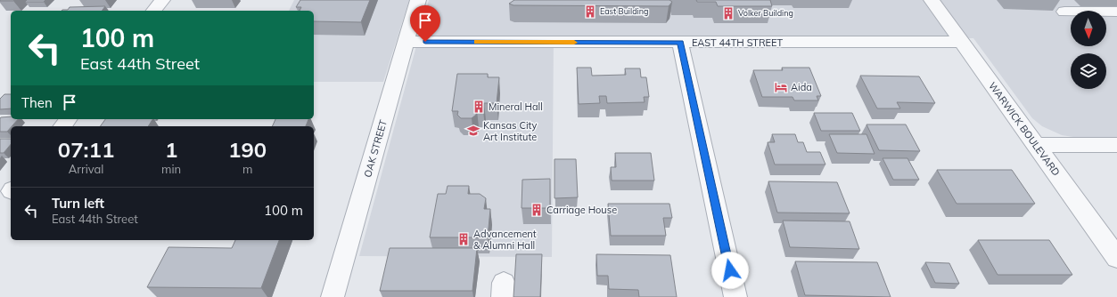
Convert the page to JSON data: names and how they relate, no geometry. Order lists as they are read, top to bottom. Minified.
{"streets":{"street":["EAST 44TH STREET","WARWICK BOULEVARD","OAK STREET"]},"crossings":[["EAST 44TH STREET","WARWICK BOULEVARD"],["EAST 44TH STREET","OAK STREET"]],"places":{"building":["East Building","Volker Building","Mineral Hall","Carriage House","Advancement & Alumni Hall"],"hotel":["Aida"],"school or university":["Kansas City Art Institute"]},"north":"bottom","page":{"turn":["100 m","East 44th Street"],"then":"Then","eta":["07:11","Arrival","1","min","190","m"],"list":[{"name":"Turn left","note":"East 44th Street","value":"100 m"}]}}
